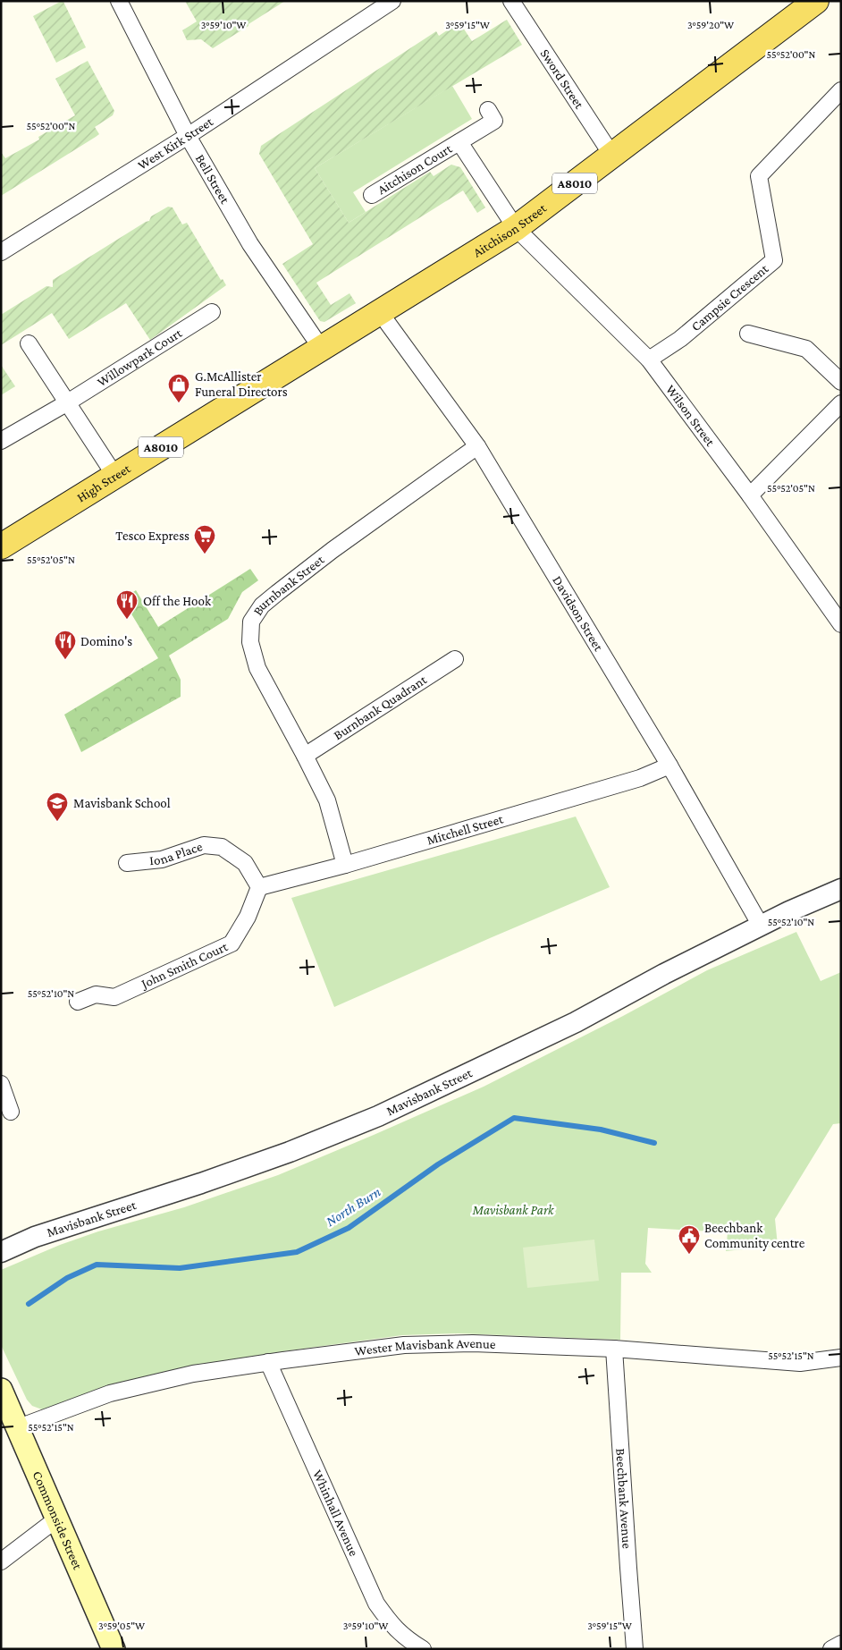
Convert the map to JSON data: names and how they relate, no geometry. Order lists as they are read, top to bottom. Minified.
{"streets":{"main road":["A8010","Aitchison Street","High Street","Commonside Street"],"street":["Sword Street","West Kirk Street","Aitchison Court","Bell Street","Campsie Crescent","Willowpark Court","Wilson Street","Burnbank Street","Davidson Street","Burnbank Quadrant","Mitchell Street","Iona Place","John Smith Court","Mavisbank Street","Wester Mavisbank Avenue","Beechbank Avenue","Whinhall Avenue"]},"crossings":[["Sword Street","Aitchison Street"],["West Kirk Street","Bell Street"],["Aitchison Court","Aitchison Street"],["Aitchison Court","Wilson Street"],["Bell Street","Aitchison Street"],["Bell Street","High Street"],["Aitchison Street","Wilson Street"],["Aitchison Street","High Street"],["Aitchison Street","Davidson Street"],["Campsie Crescent","Wilson Street"],["Burnbank Street","Davidson Street"],["Burnbank Street","Burnbank Quadrant"],["Burnbank Street","Mitchell Street"],["Davidson Street","Mitchell Street"],["Davidson Street","Mavisbank Street"],["Mitchell Street","Iona Place"],["Mitchell Street","John Smith Court"],["Iona Place","John Smith Court"],["Wester Mavisbank Avenue","Beechbank Avenue"],["Wester Mavisbank Avenue","Whinhall Avenue"],["Wester Mavisbank Avenue","Commonside Street"]],"water":["North Burn"],"parks":["Mavisbank Park"],"places":{"shop":["G.McAllister Funeral Directors"],"supermarket":["Tesco Express"],"restaurant":["Off the Hook","Domino's"],"school or university":["Mavisbank School"],"public building":["Beechbank Community centre"]},"coordinates":["3°59'10\"W","3°59'15\"W","3°59'20\"W","55°52'00\"N","55°52'05\"N","55°52'10\"N","55°52'15\"N","3°59'05\"W"]}
